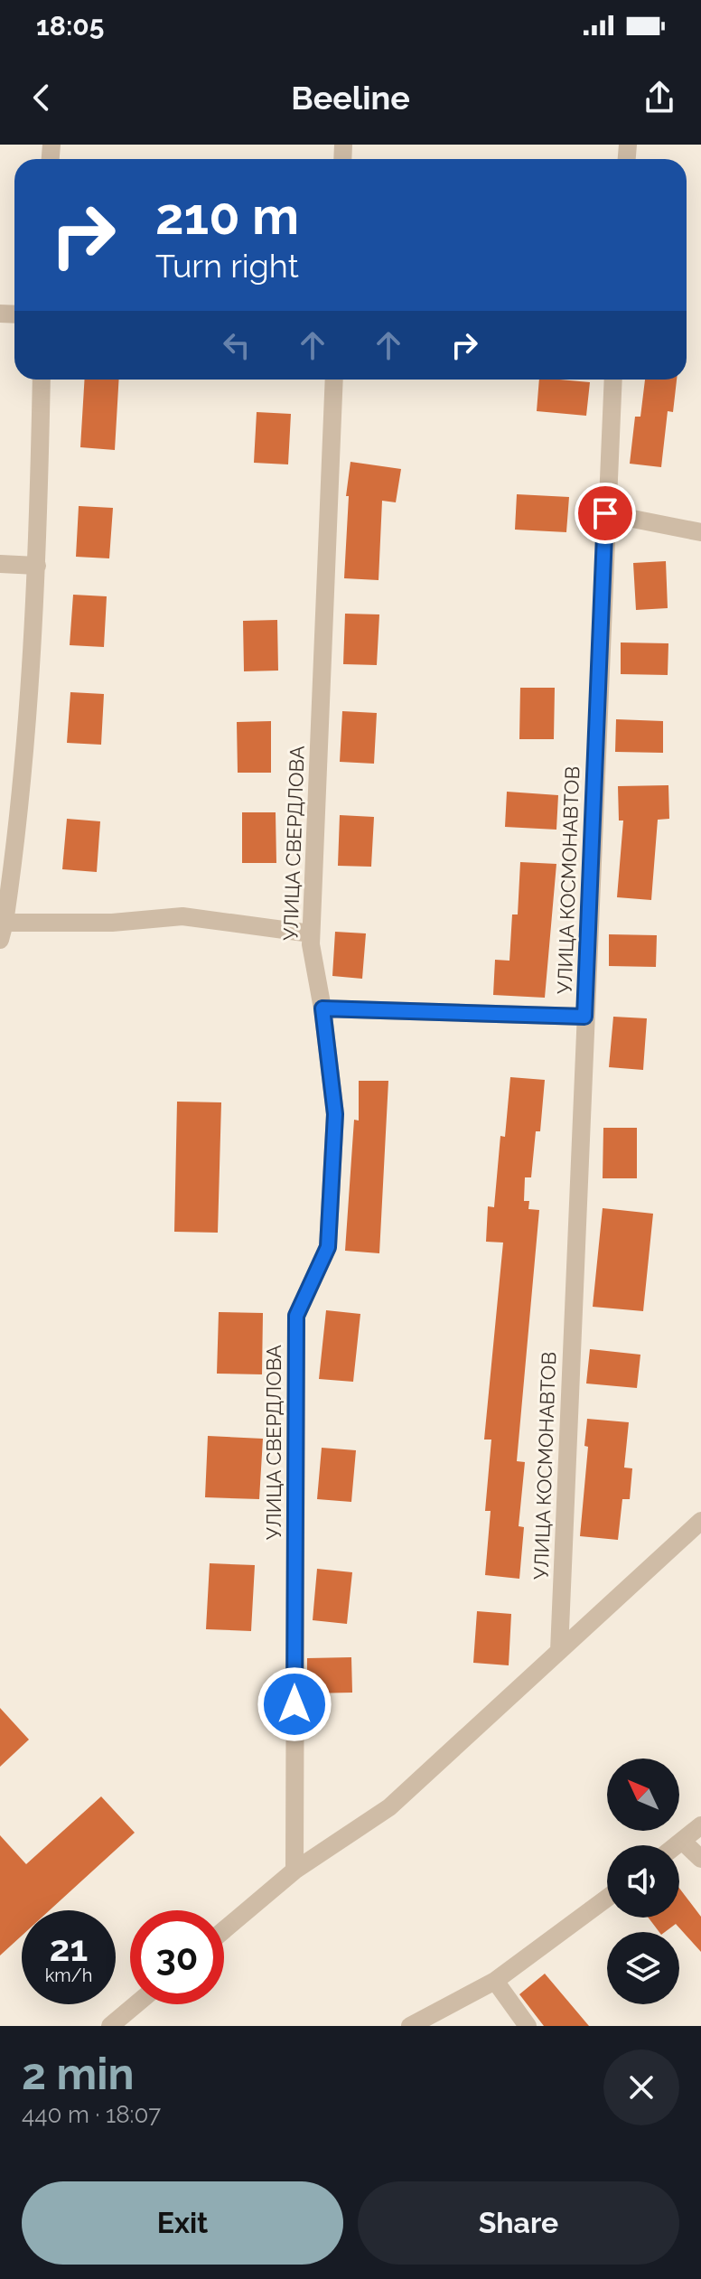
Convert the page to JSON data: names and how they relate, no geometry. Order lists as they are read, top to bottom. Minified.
{"streets":{"street":["УЛИЦА СВЕРДЛОВА","УЛИЦА КОСМОНАВТОВ"]},"north":"top left","page":{"status":"18:05","header":"Beeline","turn":["210 m","Turn right"],"speed":"21 km/h","limit":"30","heading":["2 min","440 m · 18:07"],"buttons":["Exit","Share"]}}
